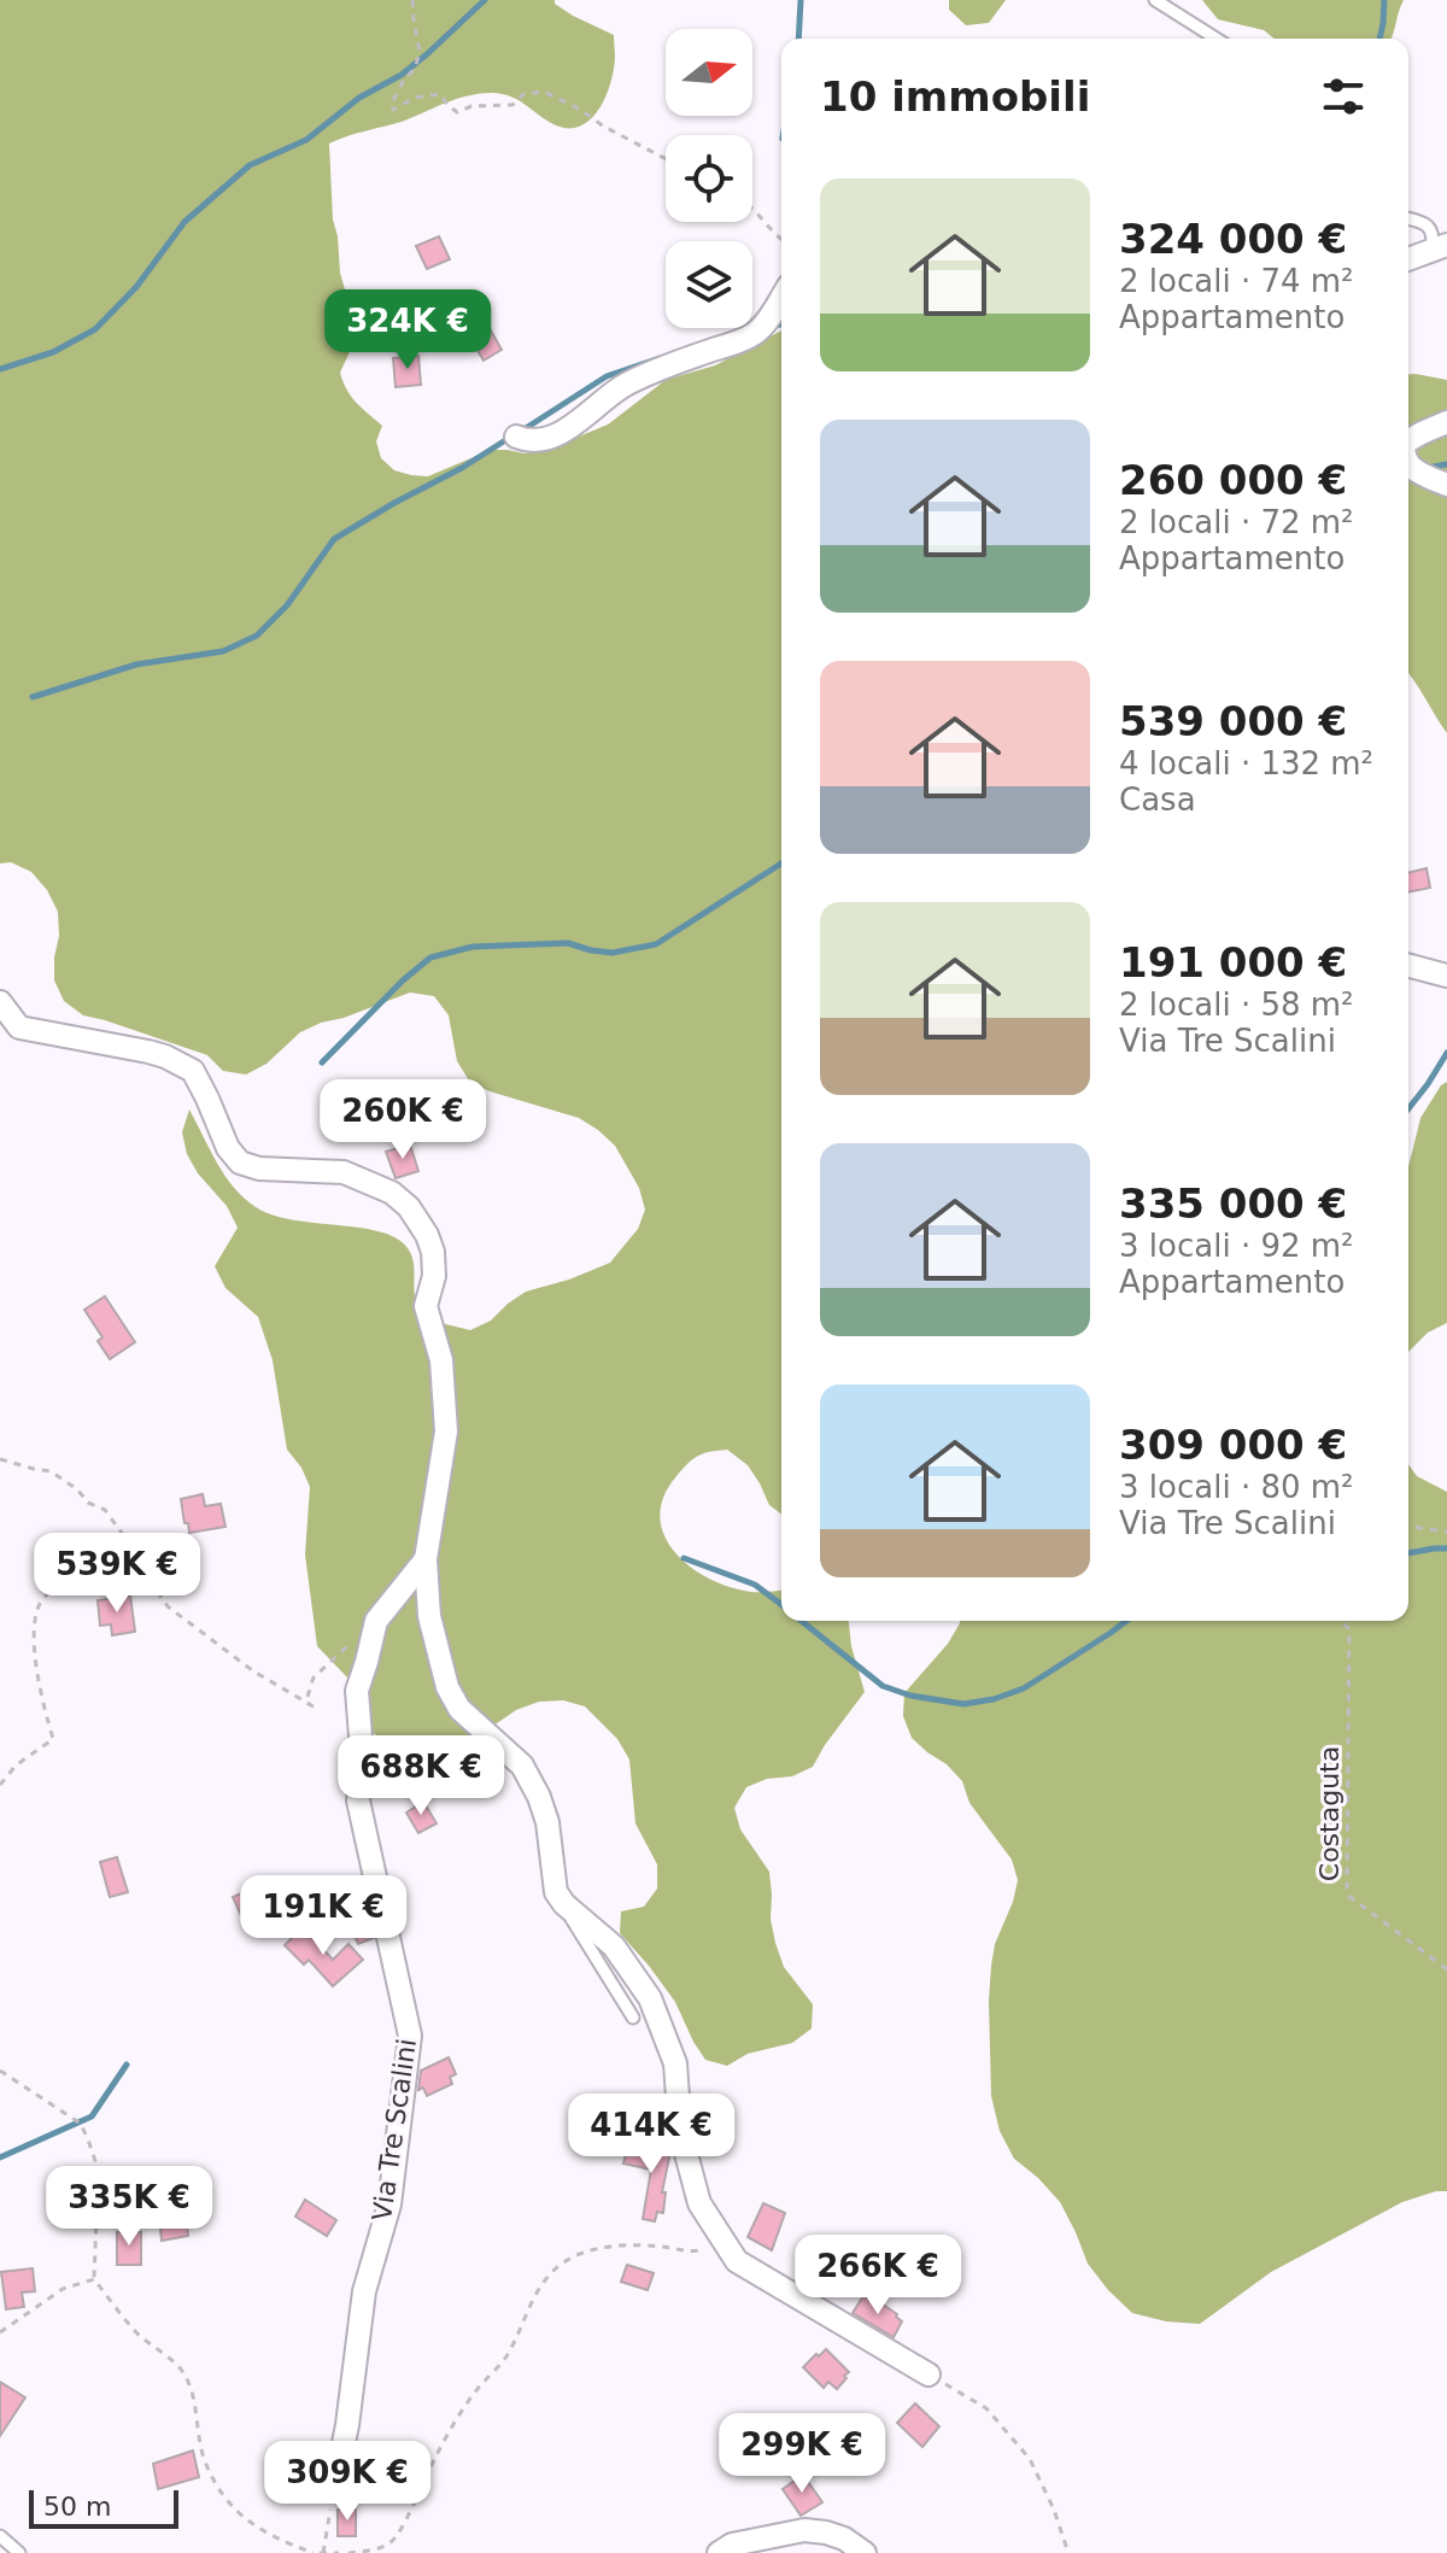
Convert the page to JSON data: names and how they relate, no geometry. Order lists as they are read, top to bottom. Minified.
{"streets":{"street":["Via Tre Scalini"],"path":["Costaguta"]},"scale_bar":"50 m","north":"right","page":{"heading":"10 immobili","list":[{"name":"324 000 €","note":"2 locali · 74 m² · Appartamento"},{"name":"260 000 €","note":"2 locali · 72 m² · Appartamento"},{"name":"539 000 €","note":"4 locali · 132 m² · Casa"},{"name":"191 000 €","note":"2 locali · 58 m² · Via Tre Scalini"},{"name":"335 000 €","note":"3 locali · 92 m² · Appartamento"},{"name":"309 000 €","note":"3 locali · 80 m² · Via Tre Scalini"}],"price":["324K €","260K €","539K €","688K €","191K €","414K €","335K €","266K €","299K €","309K €"],"scale":"50 m"}}
